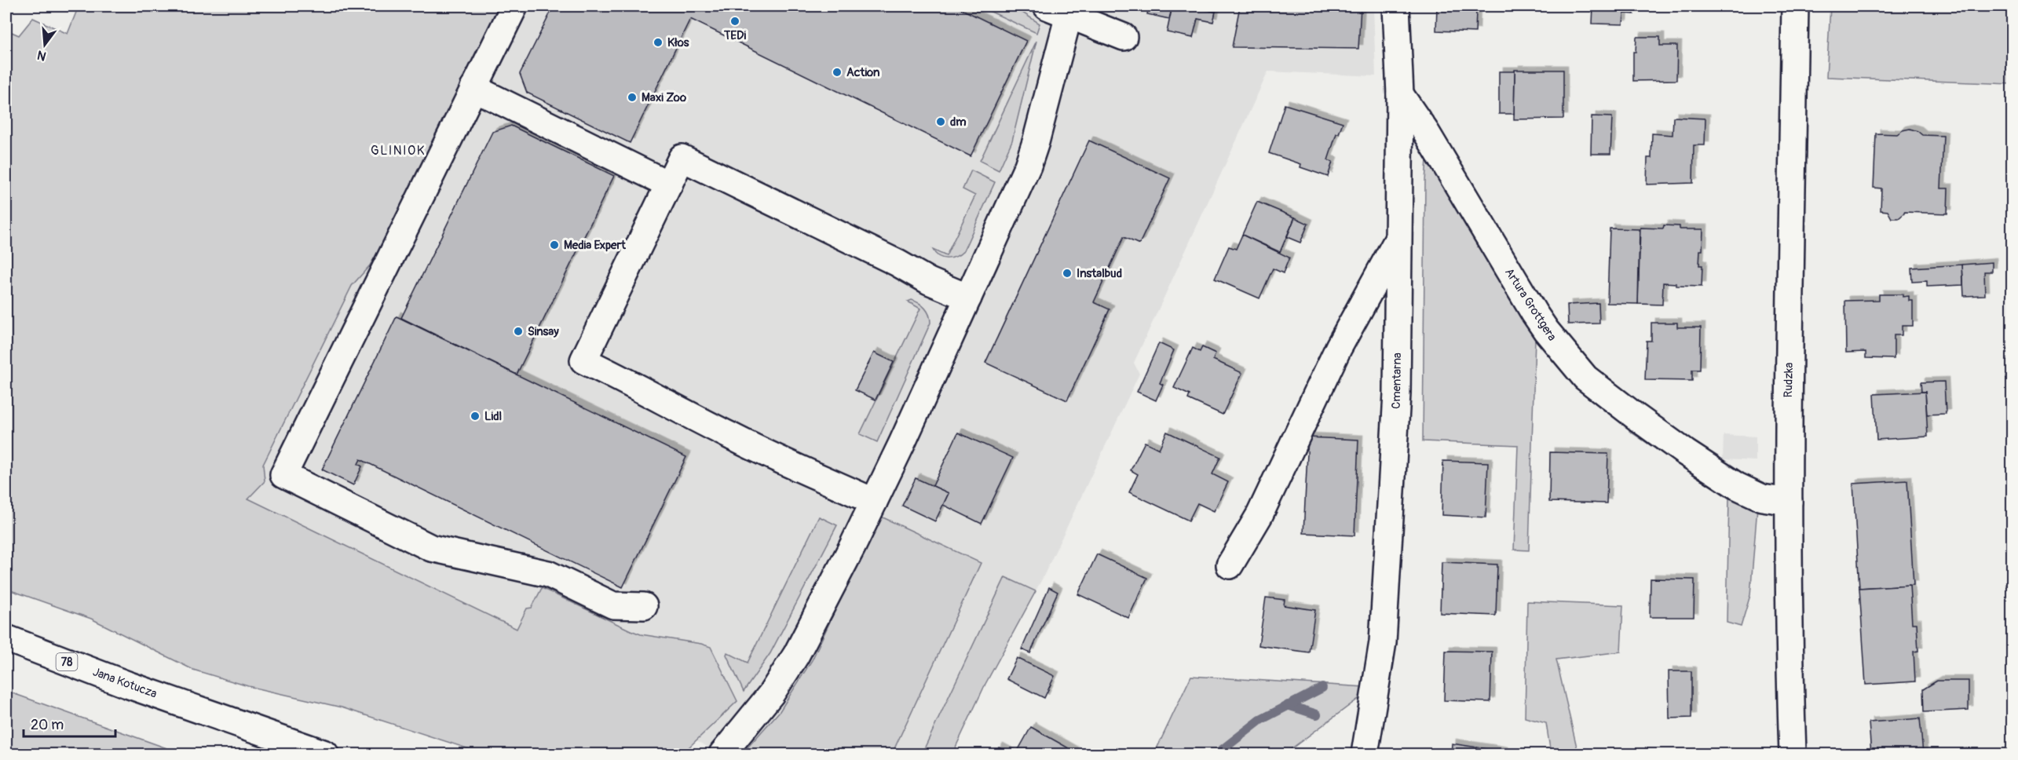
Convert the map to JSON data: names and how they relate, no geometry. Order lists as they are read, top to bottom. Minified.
{"streets":{"street":["Artura Grottgera","Rudzka","Cmentarna","78","Jana Kotucza"]},"crossings":[["Artura Grottgera","Rudzka"],["Artura Grottgera","Cmentarna"]],"districts":["GLINIOK"],"places":["TEDi","Kłos","Action","Maxi Zoo","dm","Media Expert","Instalbud","Sinsay","Lidl"],"scale_bar":"20 m","north":"bottom"}
